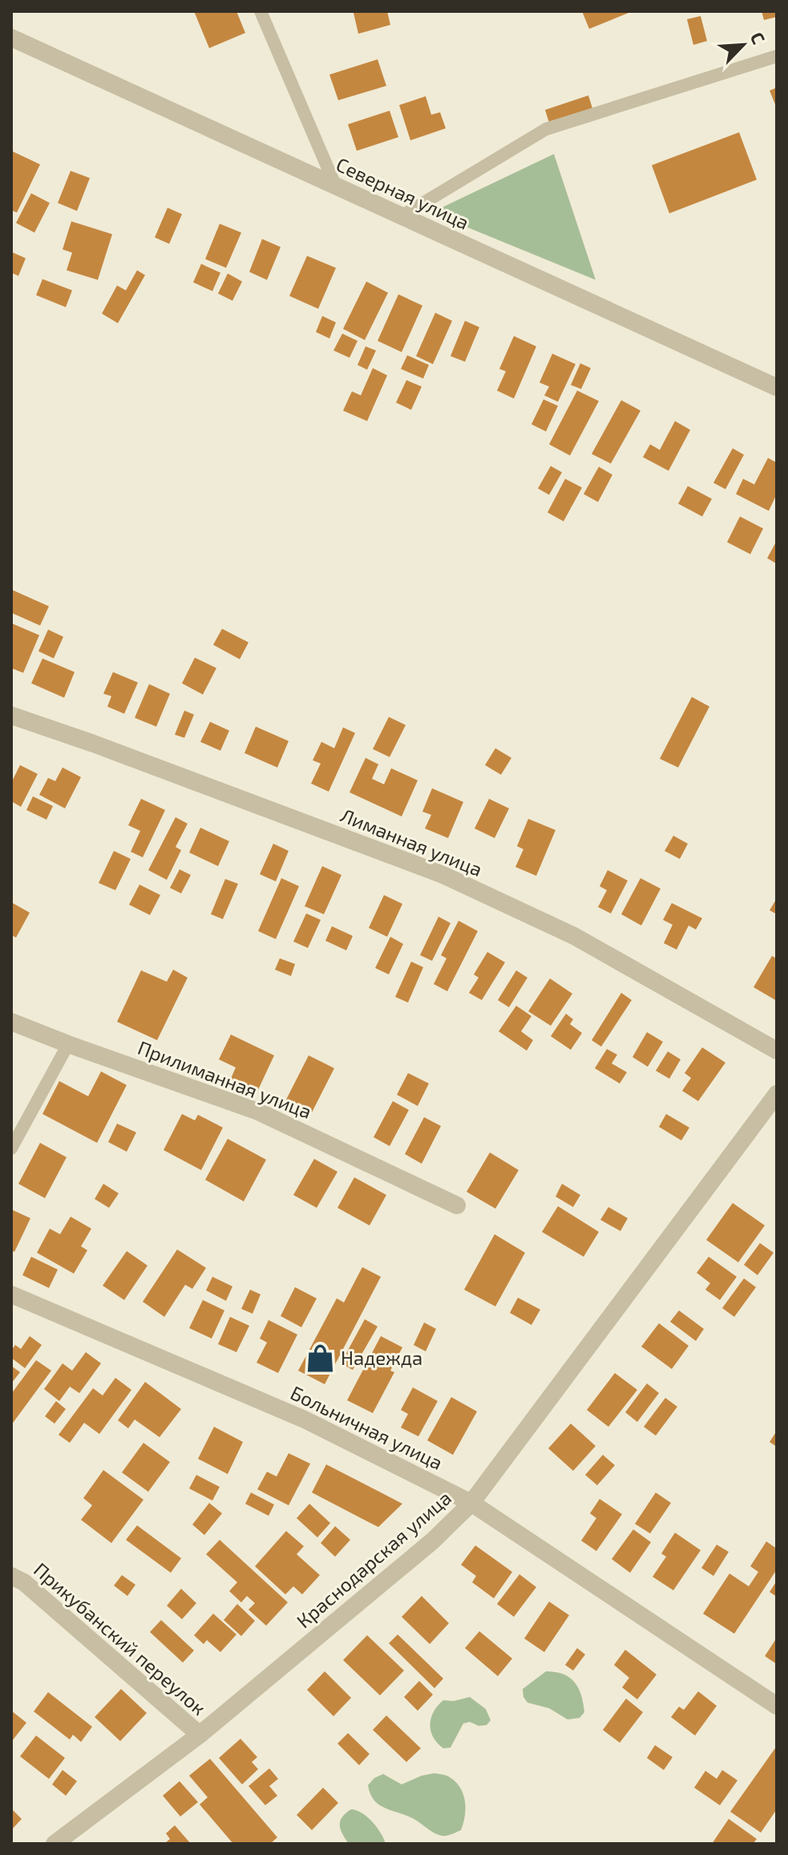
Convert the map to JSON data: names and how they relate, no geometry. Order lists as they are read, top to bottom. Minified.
{"streets":{"street":["Северная улица","Лиманная улица","Прилиманная улица","Больничная улица","Краснодарская улица","Прикубанский переулок"]},"crossings":[["Больничная улица","Краснодарская улица"],["Краснодарская улица","Прикубанский переулок"]],"places":{"shop":["Надежда"]},"north":"top right"}
